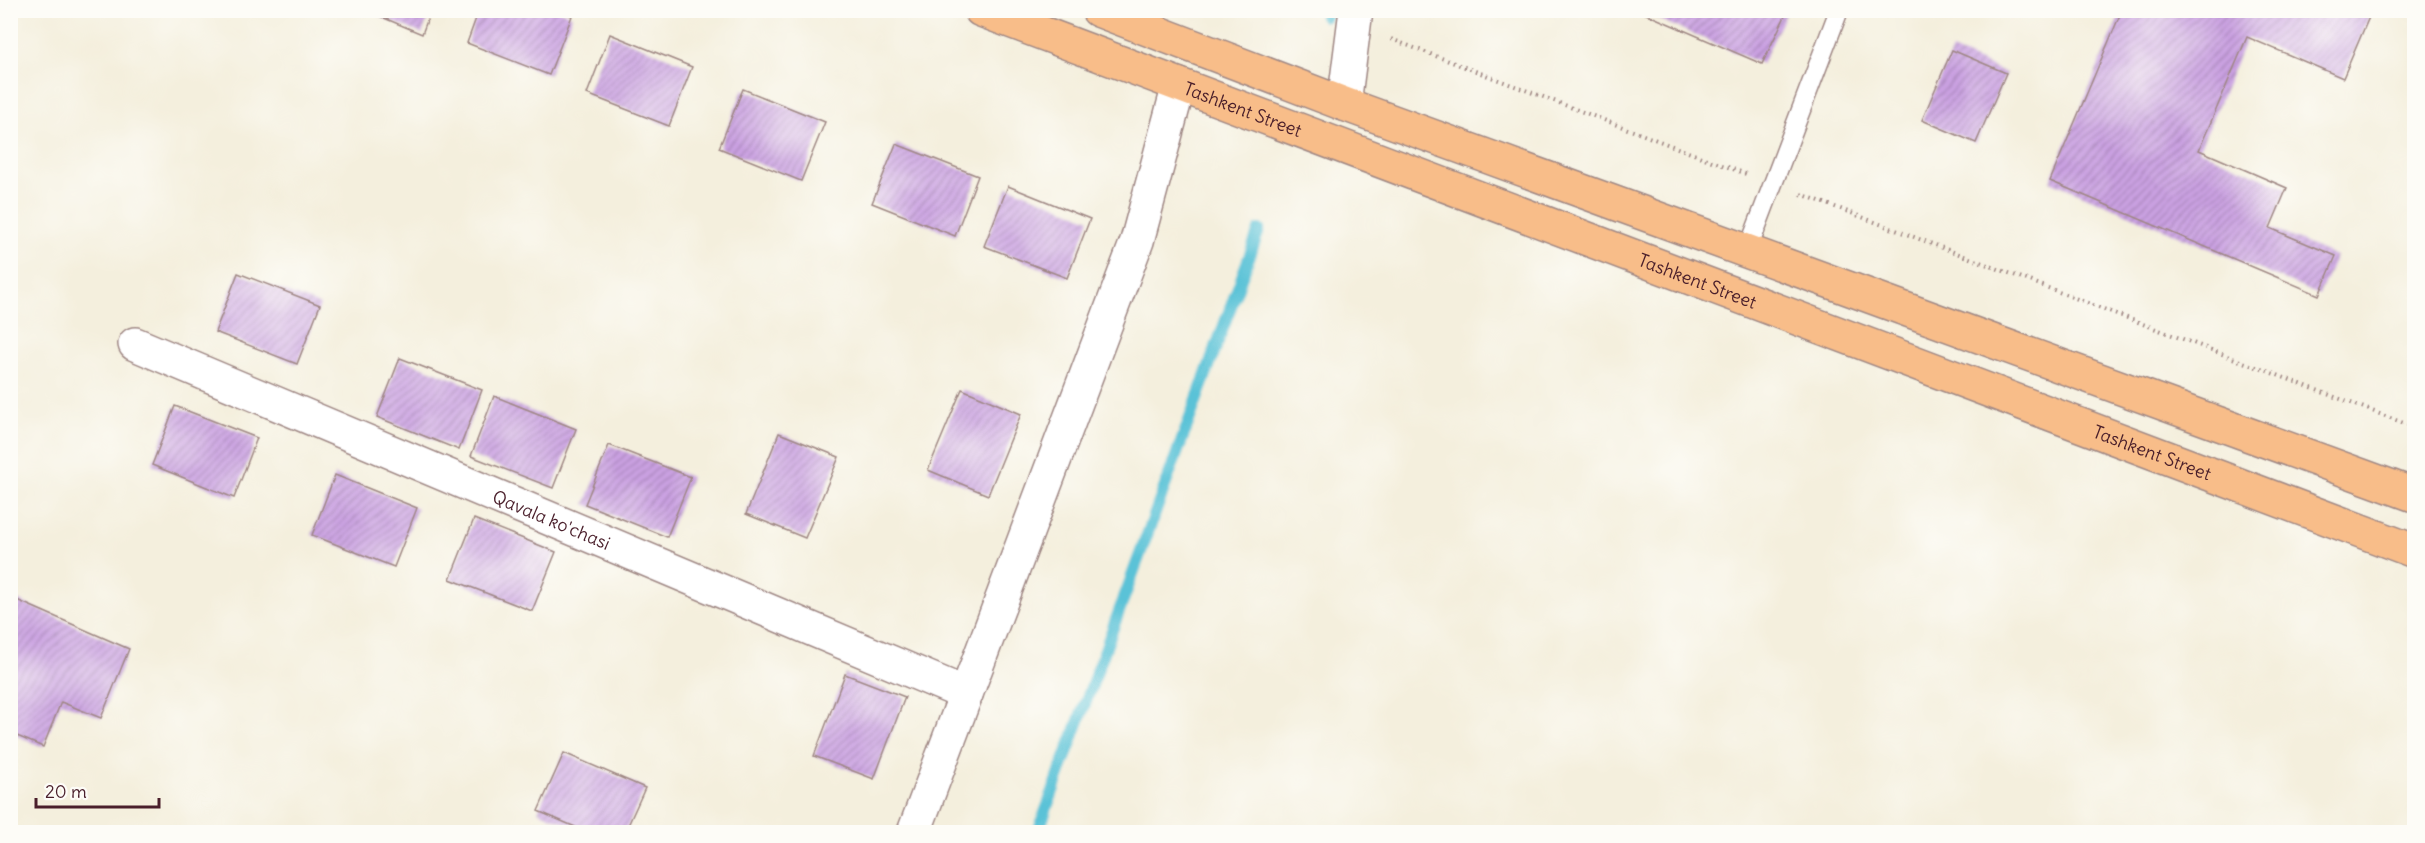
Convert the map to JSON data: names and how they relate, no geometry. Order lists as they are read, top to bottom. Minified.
{"streets":{"highway":["Tashkent Street"],"street":["Qavala ko'chasi"]},"scale_bar":"20 m"}
